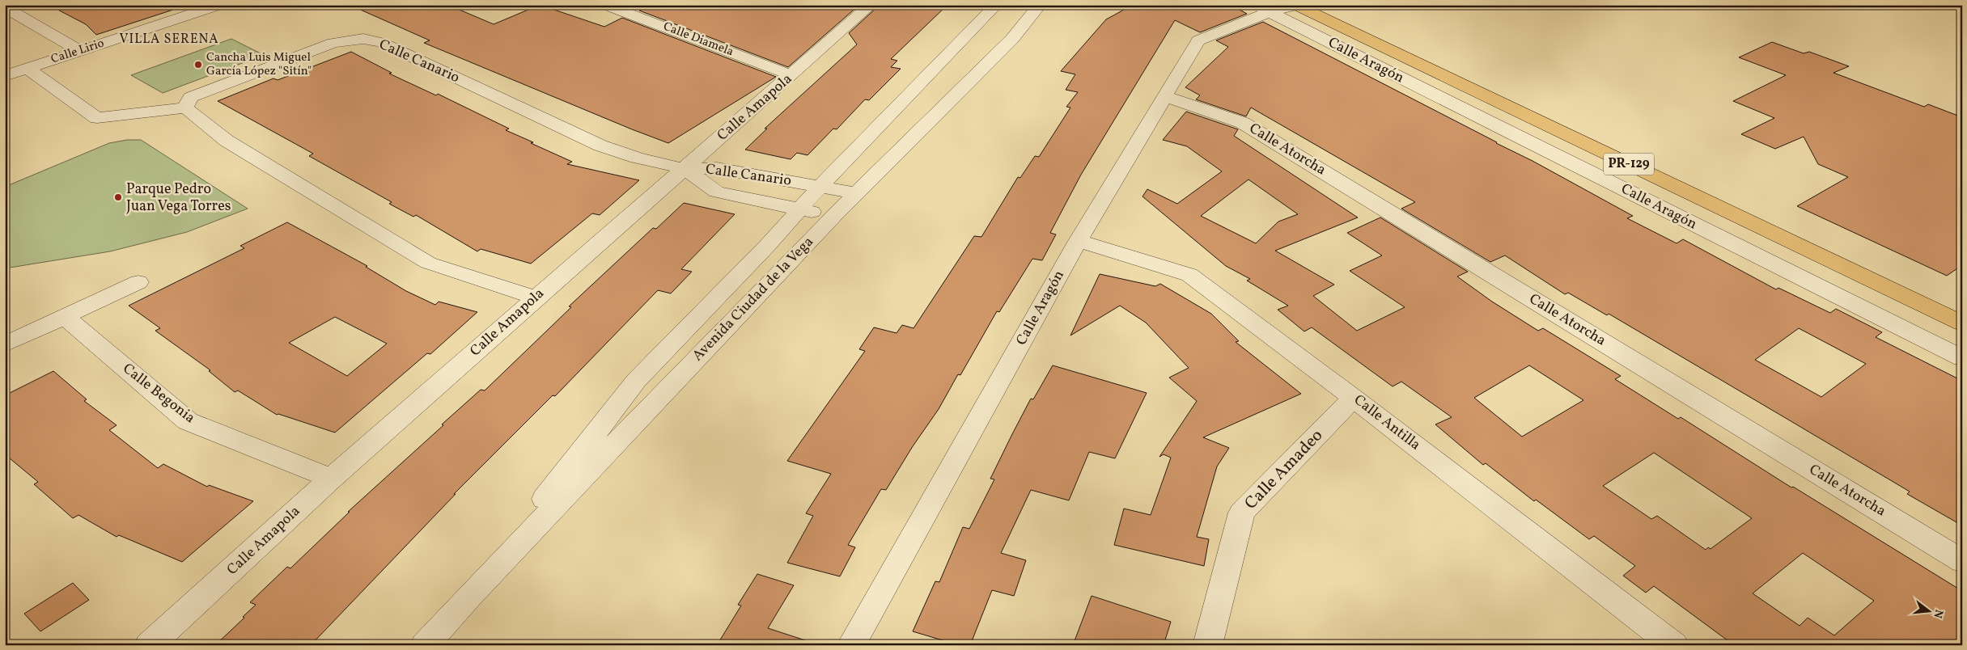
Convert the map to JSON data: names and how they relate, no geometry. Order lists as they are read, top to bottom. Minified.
{"streets":{"main road":["PR-129"],"street":["Calle Diamela","Calle Lirio","Calle Aragón","Calle Canario","Calle Amapola","Calle Atorcha","Avenida Ciudad de la Vega","Calle Begonia","Calle Antilla","Calle Amadeo"]},"crossings":[["Calle Diamela","Calle Amapola"],["Calle Aragón","Calle Atorcha"],["Calle Aragón","Calle Antilla"],["Calle Canario","Calle Amapola"],["Calle Canario","Avenida Ciudad de la Vega"],["Calle Amapola","Calle Begonia"],["Calle Antilla","Calle Amadeo"]],"districts":["VILLA SERENA"],"places":["Cancha Luis Miguel García López \"Sitín\"","Parque Pedro Juan Vega Torres"],"north":"right"}
